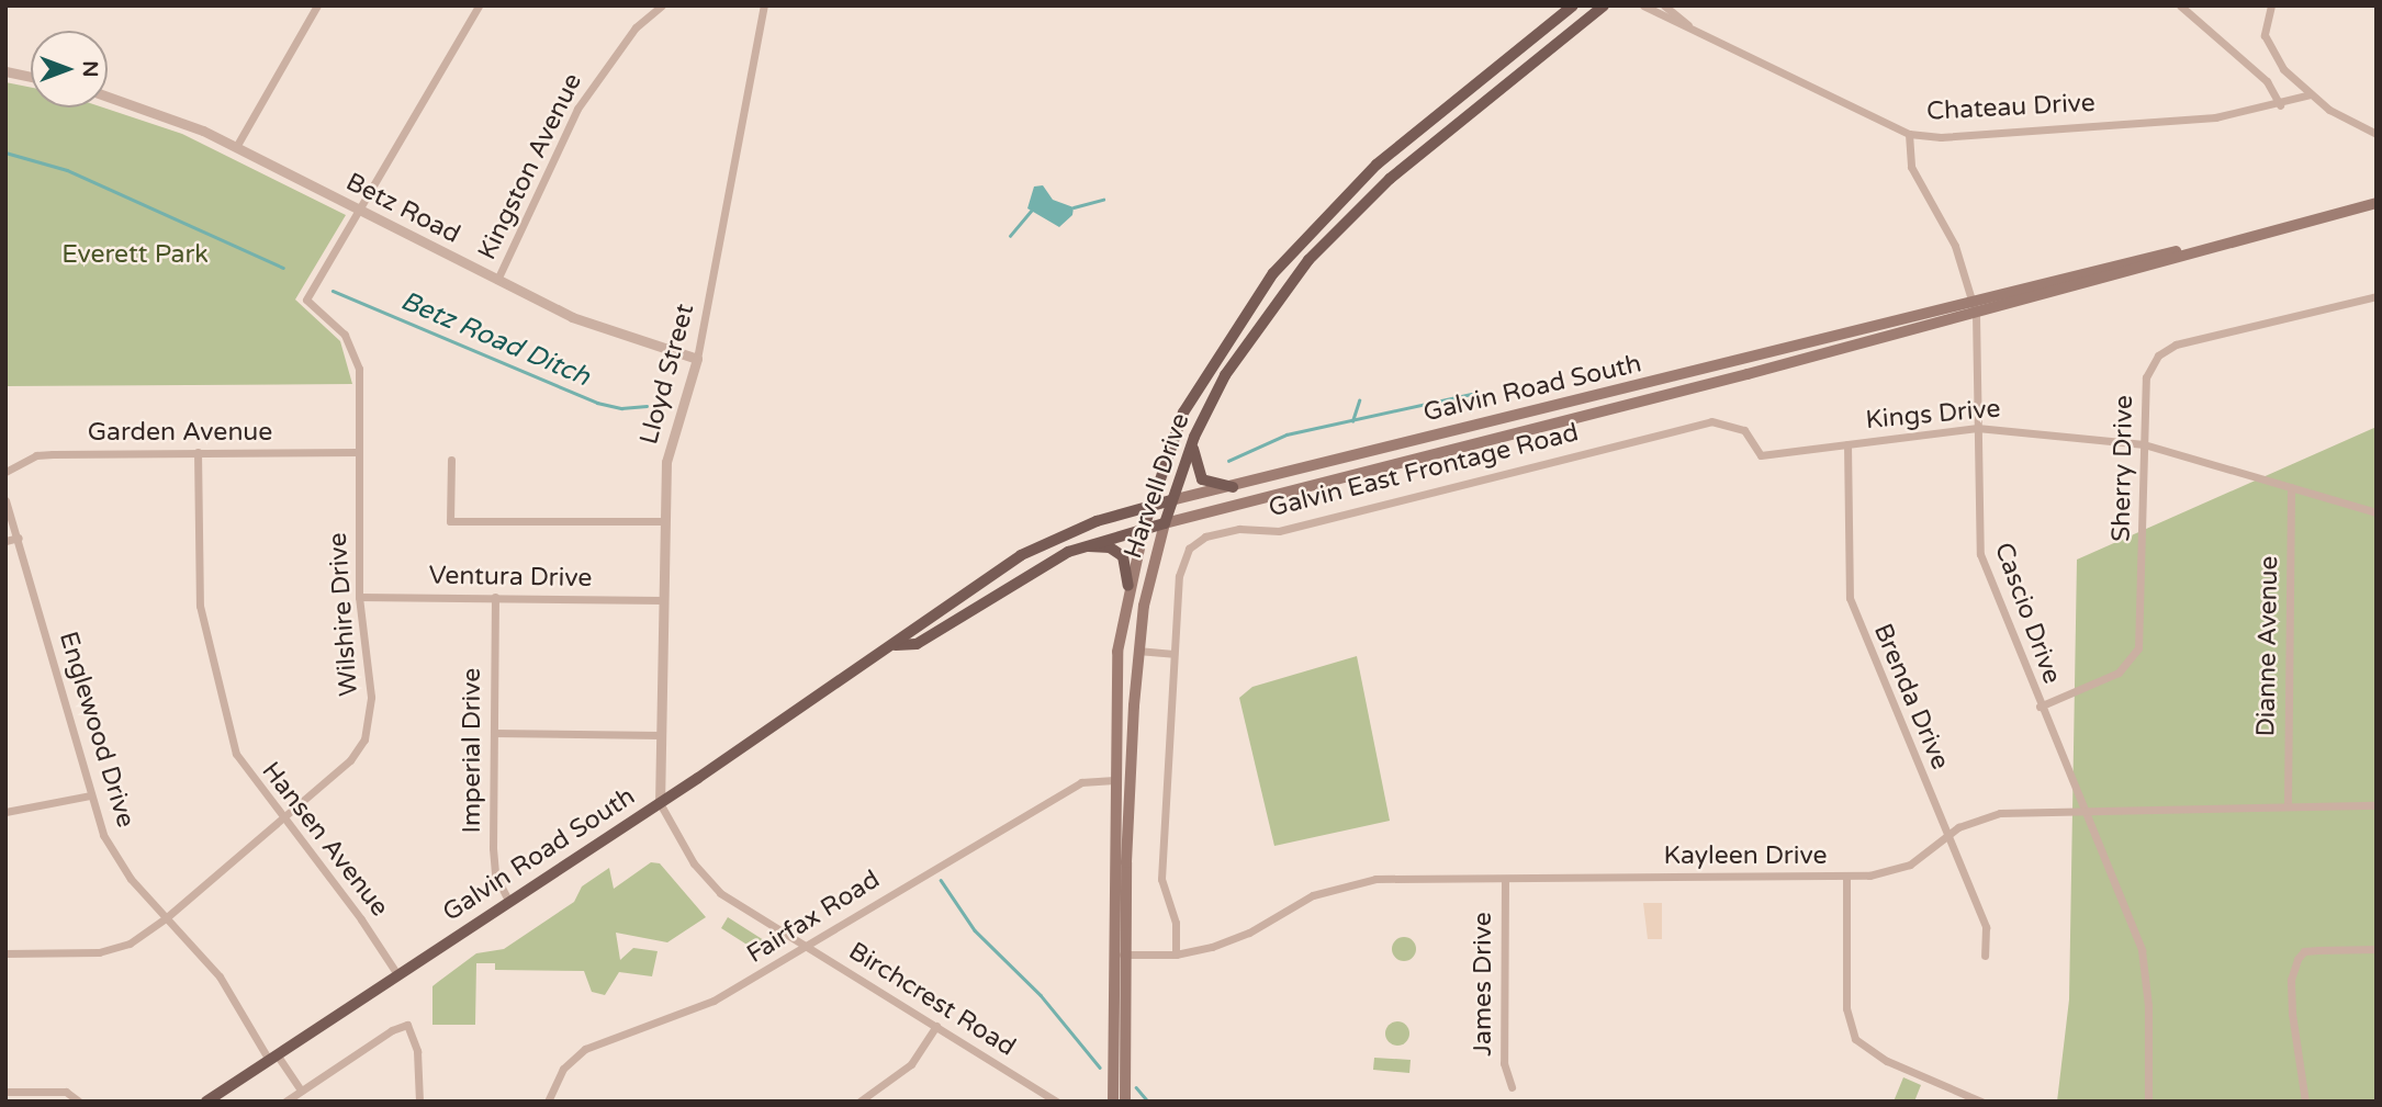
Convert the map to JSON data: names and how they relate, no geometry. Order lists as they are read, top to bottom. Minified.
{"streets":{"main road":["Galvin Road South","Harvell Drive"],"street":["Chateau Drive","Kingston Avenue","Betz Road","Lloyd Street","Kings Drive","Garden Avenue","Sherry Drive","Galvin East Frontage Road","Ventura Drive","Cascio Drive","Wilshire Drive","Dianne Avenue","Brenda Drive","Englewood Drive","Imperial Drive","Hansen Avenue","Kayleen Drive","Fairfax Road","James Drive","Birchcrest Road"]},"crossings":[["Chateau Drive","Cascio Drive"],["Kingston Avenue","Betz Road"],["Betz Road","Lloyd Street"],["Betz Road","Wilshire Drive"],["Lloyd Street","Galvin Road South"],["Lloyd Street","Ventura Drive"],["Lloyd Street","Birchcrest Road"],["Galvin Road South","Harvell Drive"],["Galvin Road South","Cascio Drive"],["Galvin Road South","Englewood Drive"],["Galvin Road South","Imperial Drive"],["Galvin Road South","Hansen Avenue"],["Galvin Road South","Birchcrest Road"],["Kings Drive","Sherry Drive"],["Kings Drive","Galvin East Frontage Road"],["Kings Drive","Cascio Drive"],["Kings Drive","Dianne Avenue"],["Kings Drive","Brenda Drive"],["Garden Avenue","Wilshire Drive"],["Garden Avenue","Hansen Avenue"],["Sherry Drive","Cascio Drive"],["Galvin East Frontage Road","Kayleen Drive"],["Harvell Drive","Kayleen Drive"],["Harvell Drive","Fairfax Road"],["Ventura Drive","Wilshire Drive"],["Ventura Drive","Imperial Drive"],["Cascio Drive","Kayleen Drive"],["Wilshire Drive","Englewood Drive"],["Wilshire Drive","Hansen Avenue"],["Dianne Avenue","Kayleen Drive"],["Brenda Drive","Kayleen Drive"],["Kayleen Drive","James Drive"],["Fairfax Road","Birchcrest Road"]],"water":["Betz Road Ditch"],"parks":["Everett Park"],"north":"right"}
